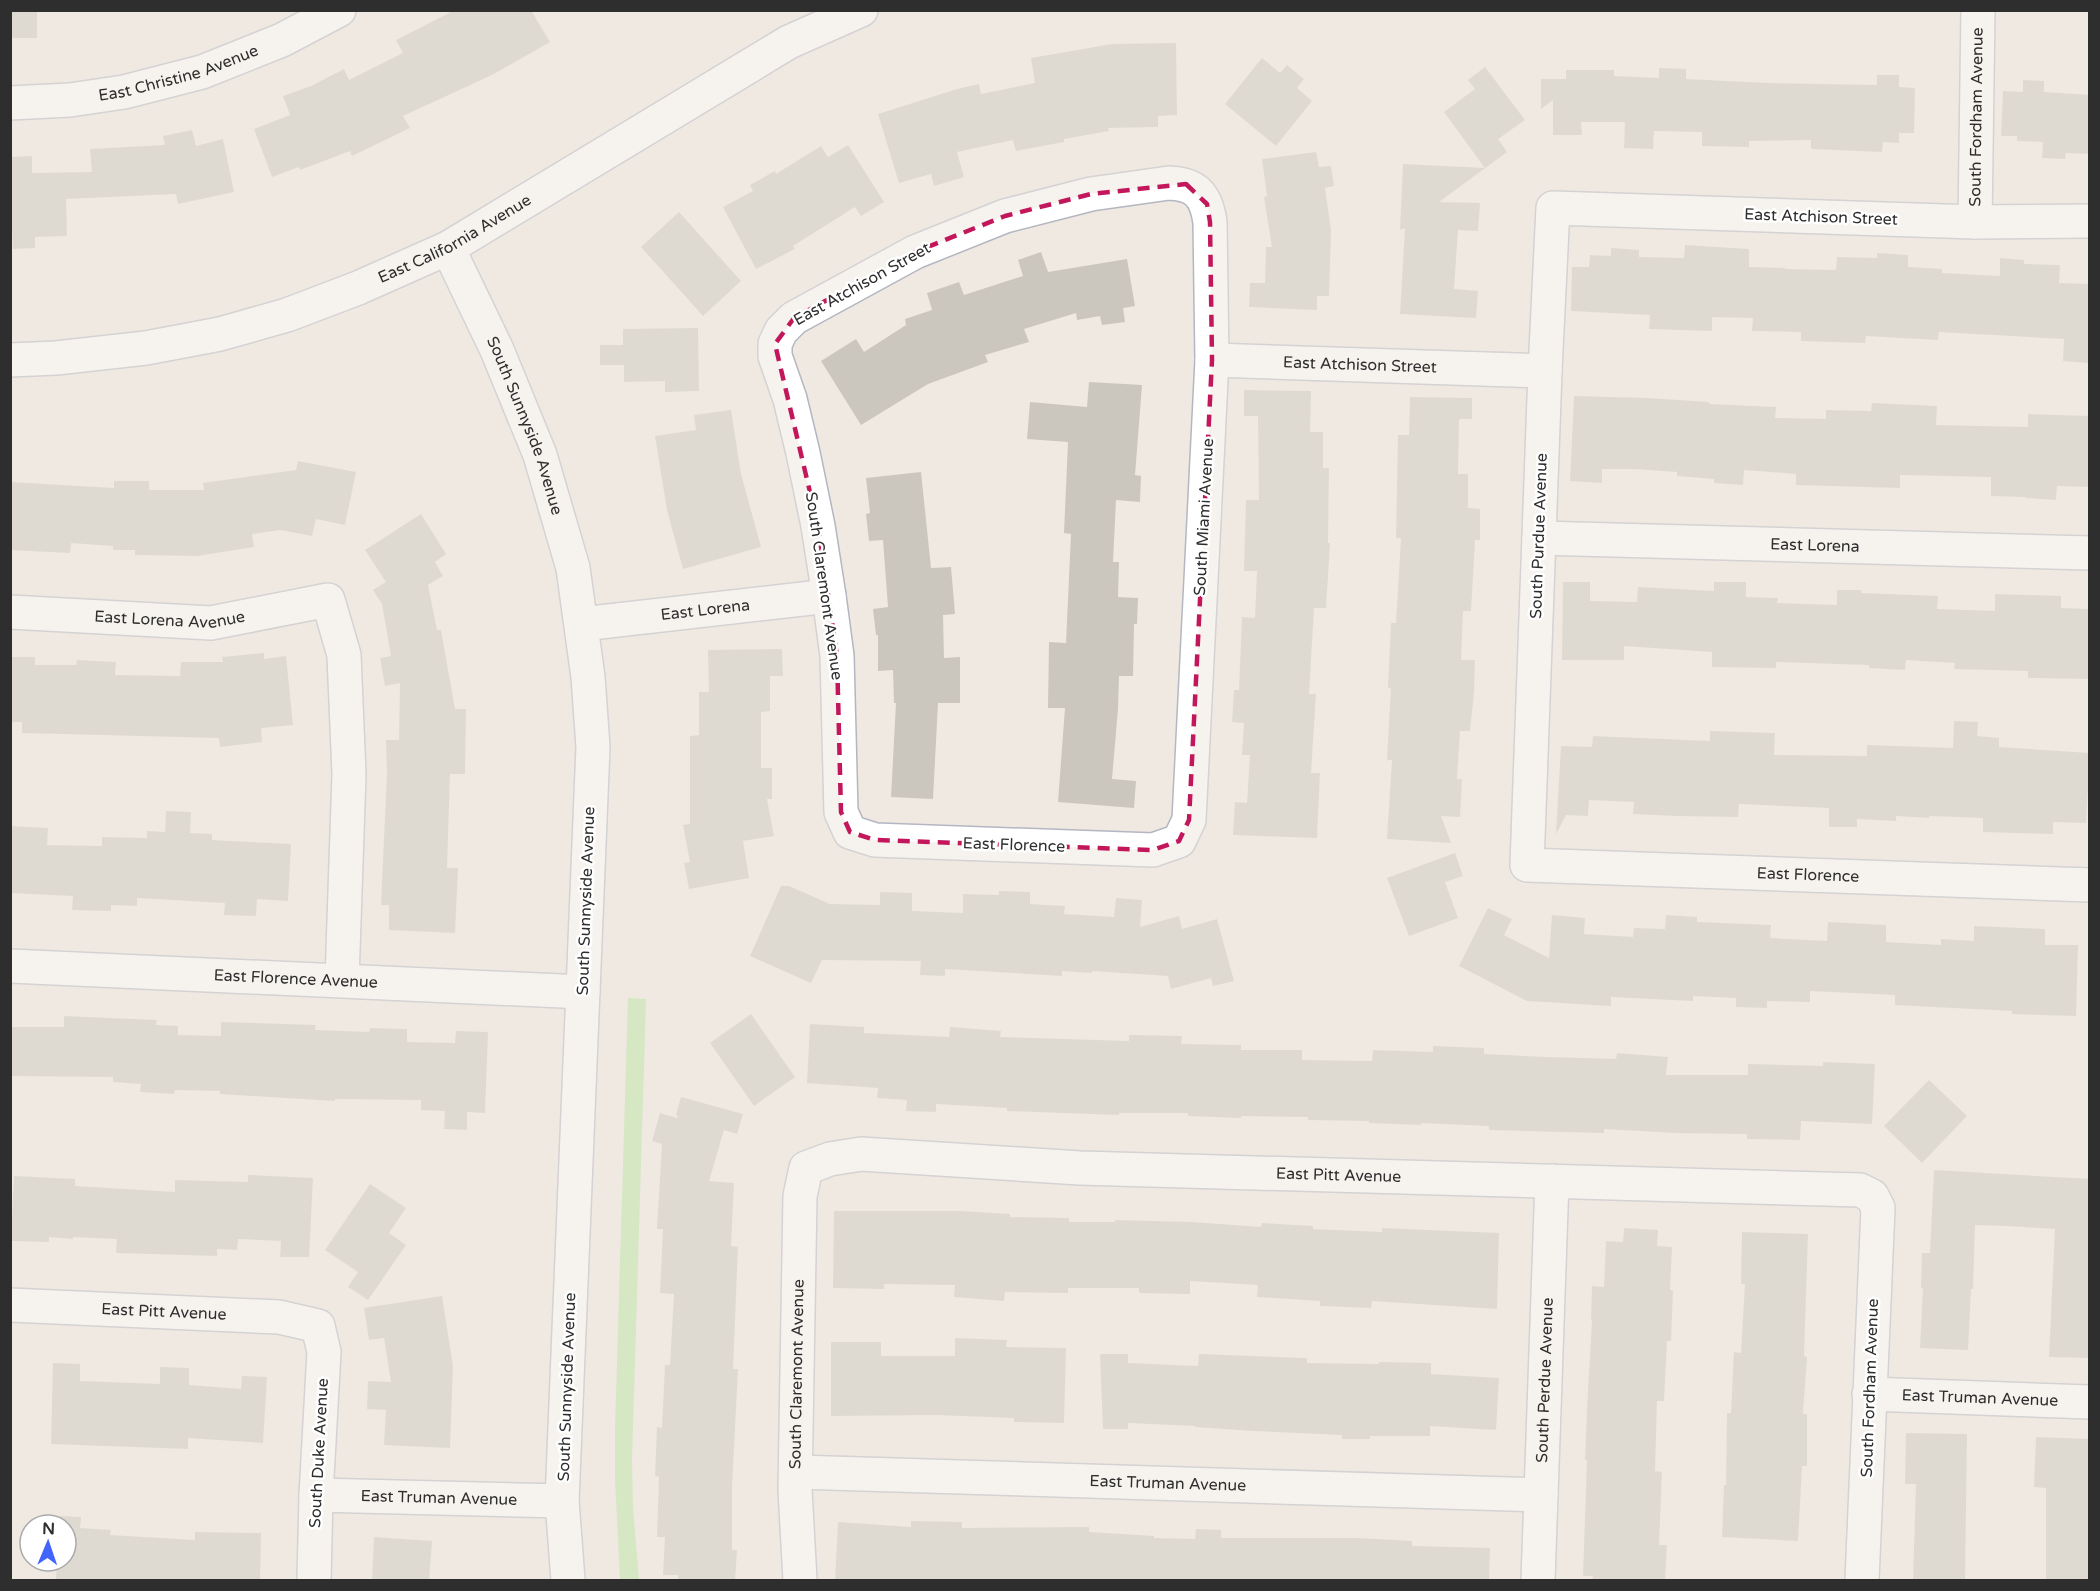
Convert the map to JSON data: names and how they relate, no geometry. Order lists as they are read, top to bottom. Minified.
{"streets":{"street":["East Christine Avenue","South Fordham Avenue","East Atchison Street","East California Avenue","South Sunnyside Avenue","South Miami Avenue","South Purdue Avenue","East Lorena","South Claremont Avenue","East Lorena Avenue","East Florence","East Florence Avenue","East Pitt Avenue","South Perdue Avenue","East Truman Avenue","South Duke Avenue"]},"crossings":[["South Fordham Avenue","East Atchison Street"],["South Fordham Avenue","East Pitt Avenue"],["South Fordham Avenue","East Truman Avenue"],["East Atchison Street","South Miami Avenue"],["East Atchison Street","South Purdue Avenue"],["East Atchison Street","South Claremont Avenue"],["East California Avenue","South Sunnyside Avenue"],["South Sunnyside Avenue","East Lorena"],["South Sunnyside Avenue","East Florence Avenue"],["South Sunnyside Avenue","East Truman Avenue"],["South Miami Avenue","East Florence"],["South Purdue Avenue","East Lorena"],["South Purdue Avenue","East Florence"],["East Lorena","South Claremont Avenue"],["South Claremont Avenue","East Florence"],["South Claremont Avenue","East Pitt Avenue"],["South Claremont Avenue","East Truman Avenue"],["East Lorena Avenue","East Florence Avenue"],["East Pitt Avenue","South Perdue Avenue"],["East Pitt Avenue","South Duke Avenue"],["South Perdue Avenue","East Truman Avenue"],["East Truman Avenue","South Duke Avenue"]],"north":"top"}
